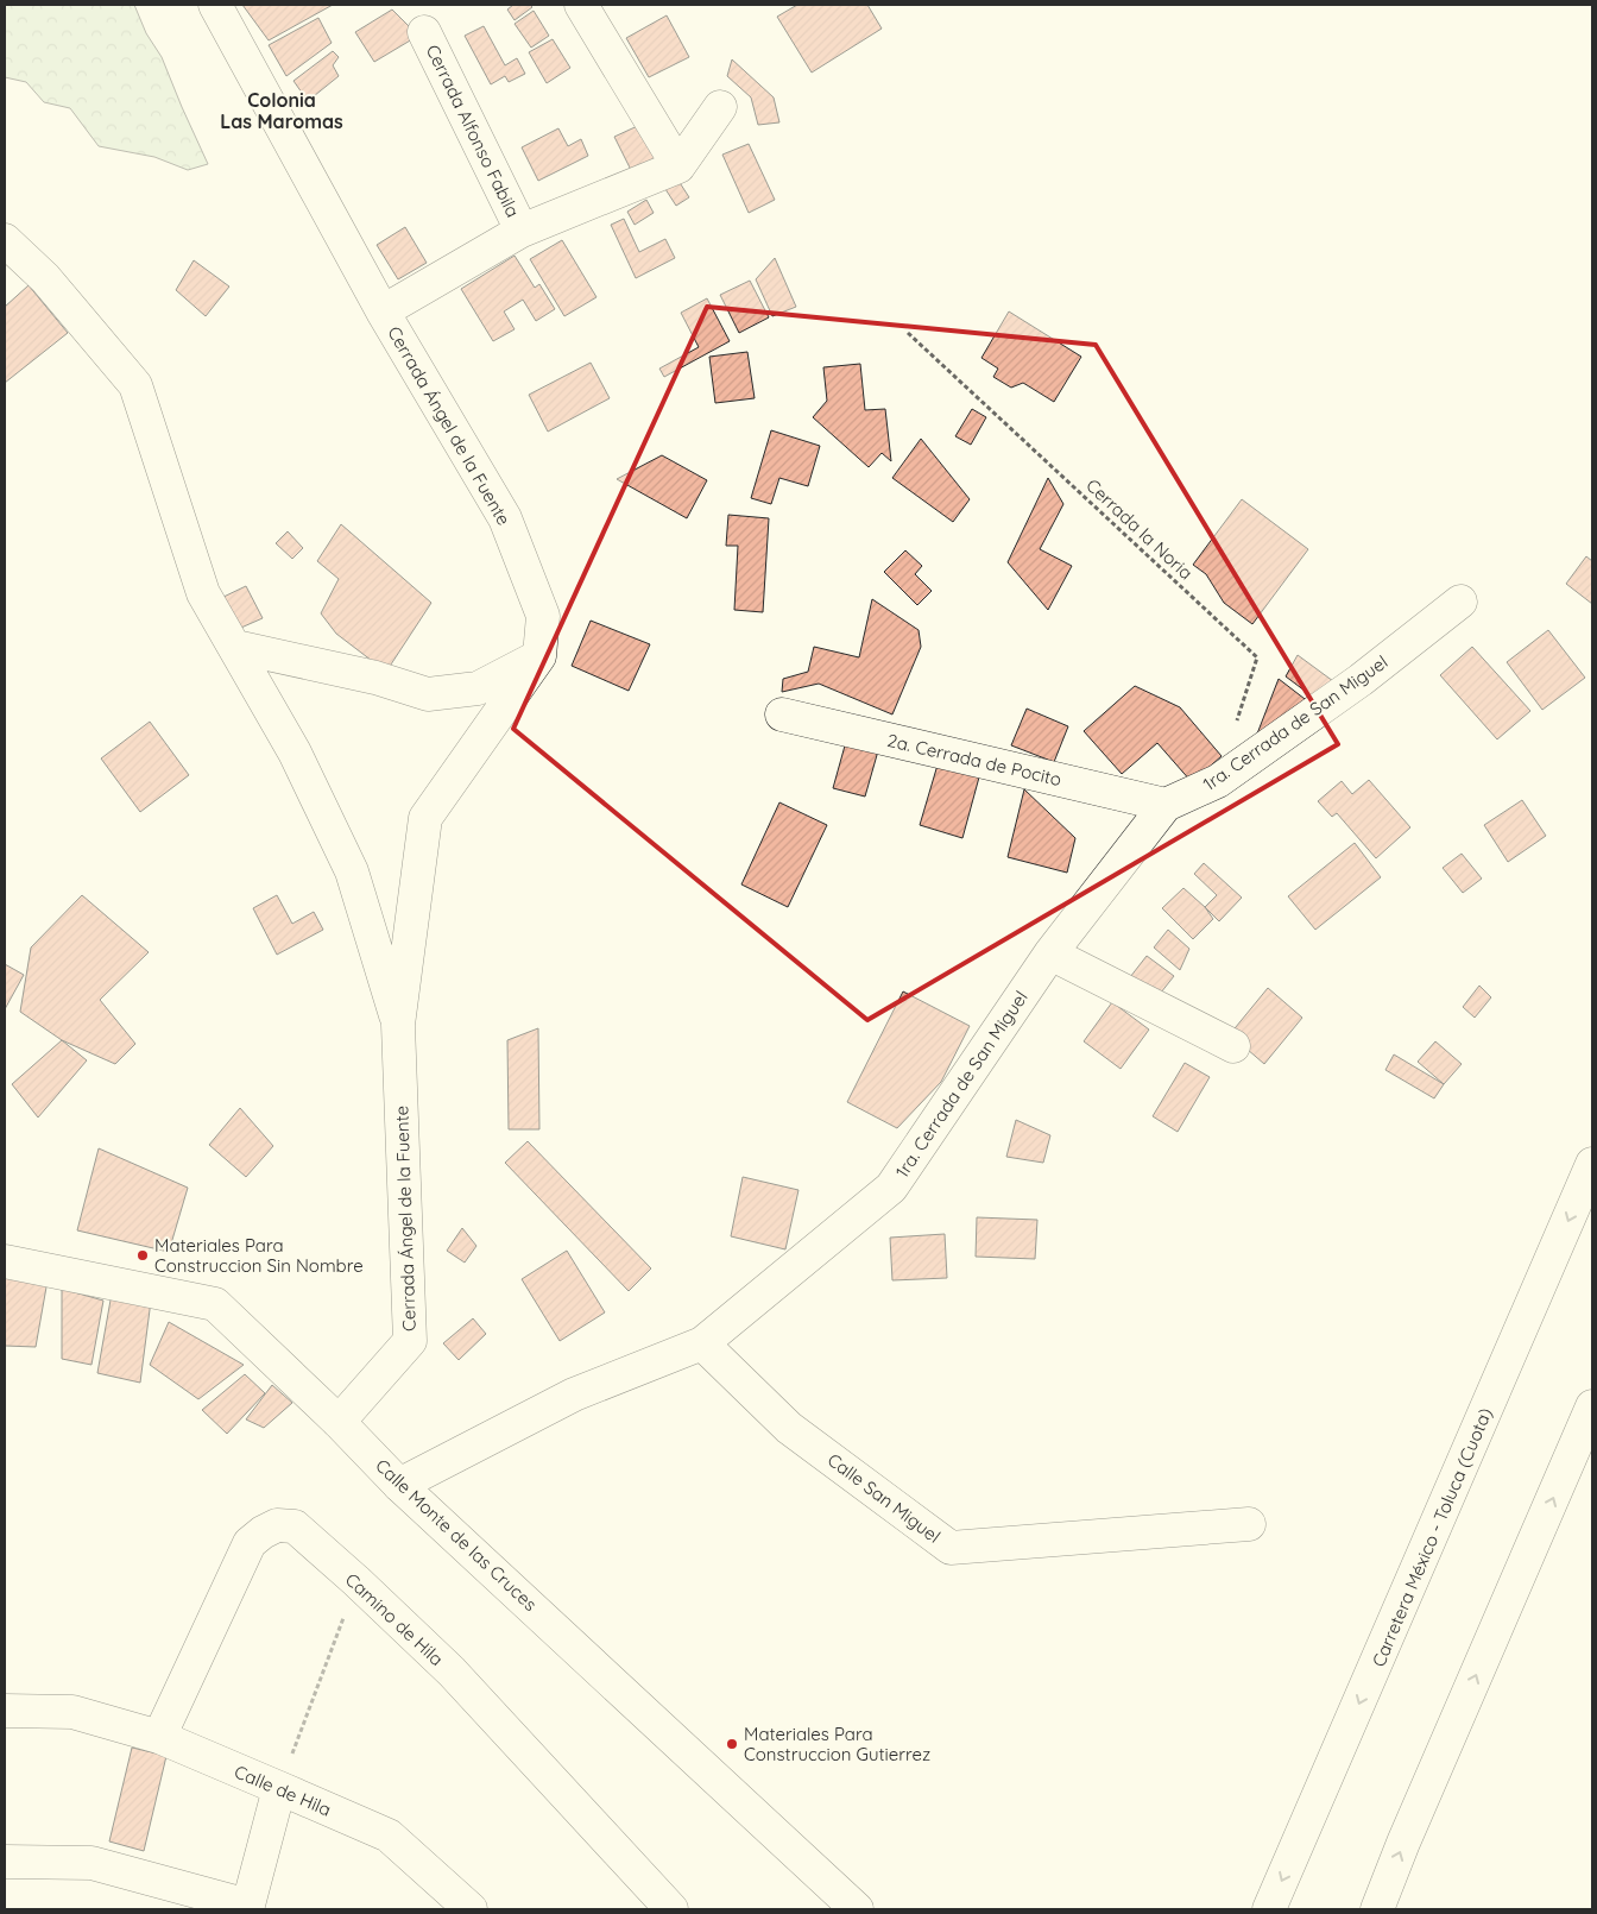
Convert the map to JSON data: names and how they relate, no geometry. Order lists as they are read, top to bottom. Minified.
{"streets":{"main road":["Cerrada Alfonso Fabila","Cerrada Ángel de la Fuente","1ra. Cerrada de San Miguel","2a. Cerrada de Pocito","Calle San Miguel","Calle Monte de las Cruces","Carretera México - Toluca (Cuota)","Camino de Hila","Calle de Hila"],"path":["Cerrada la Noria"]},"crossings":[["Cerrada Alfonso Fabila","Cerrada Ángel de la Fuente"],["Cerrada Ángel de la Fuente","Calle Monte de las Cruces"],["1ra. Cerrada de San Miguel","2a. Cerrada de Pocito"],["1ra. Cerrada de San Miguel","Calle San Miguel"],["1ra. Cerrada de San Miguel","Calle Monte de las Cruces"],["Camino de Hila","Calle de Hila"]],"districts":["Colonia Las Maromas"],"places":["Materiales Para Construccion Sin Nombre","Materiales Para Construccion Gutierrez"]}
